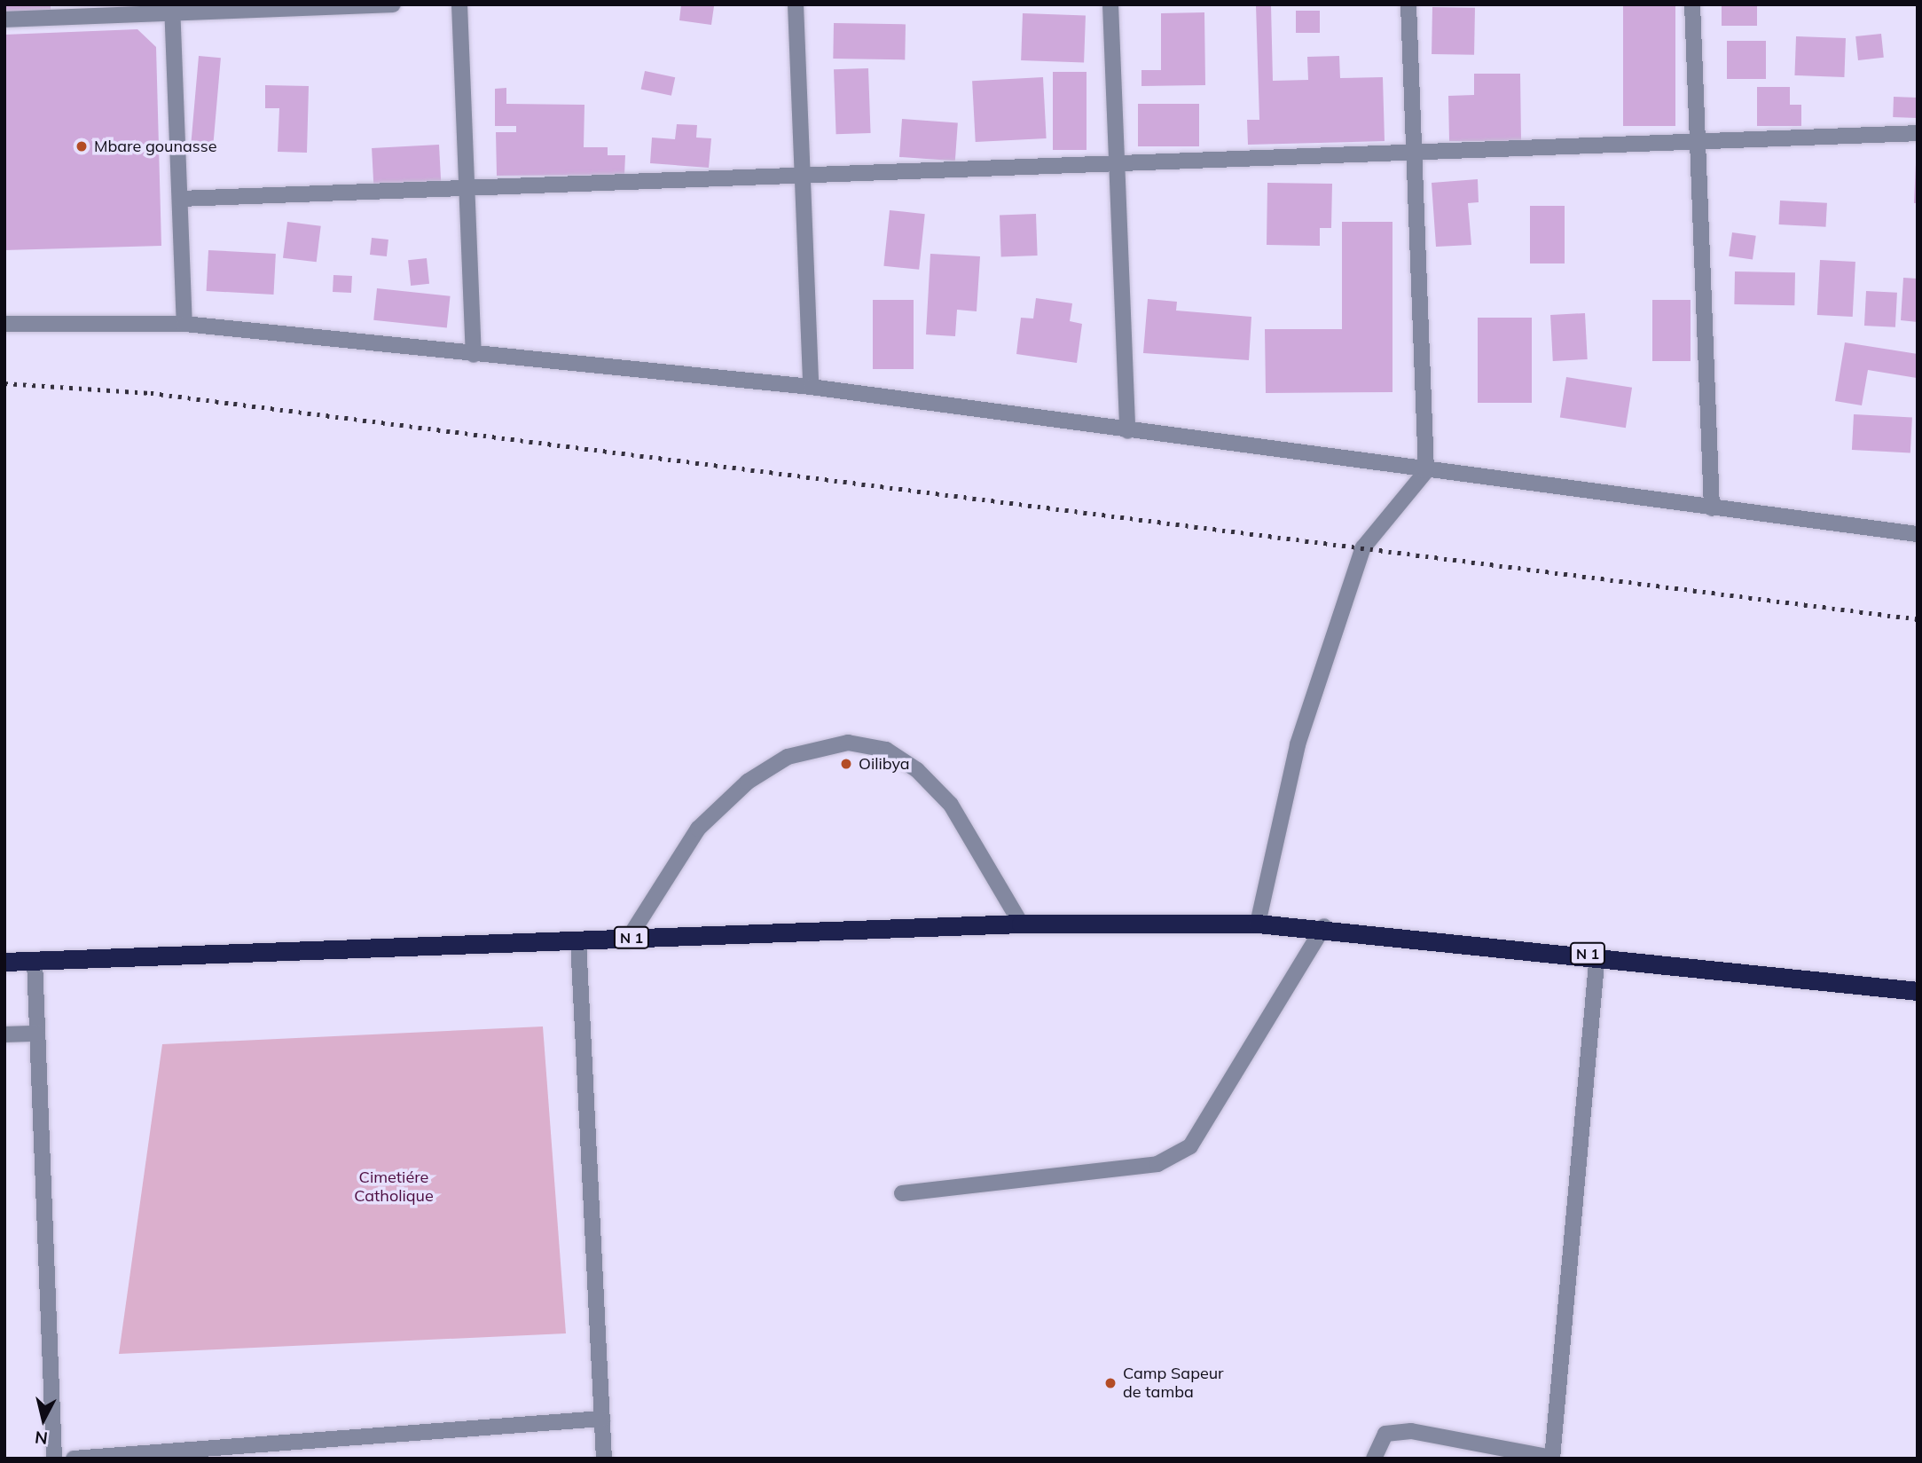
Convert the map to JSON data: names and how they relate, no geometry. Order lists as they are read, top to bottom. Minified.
{"streets":{"highway":["N 1"]},"parks":["Cimetiére Catholique"],"places":["Mbare gounasse","Oilibya","Camp Sapeur de tamba"],"north":"bottom"}
